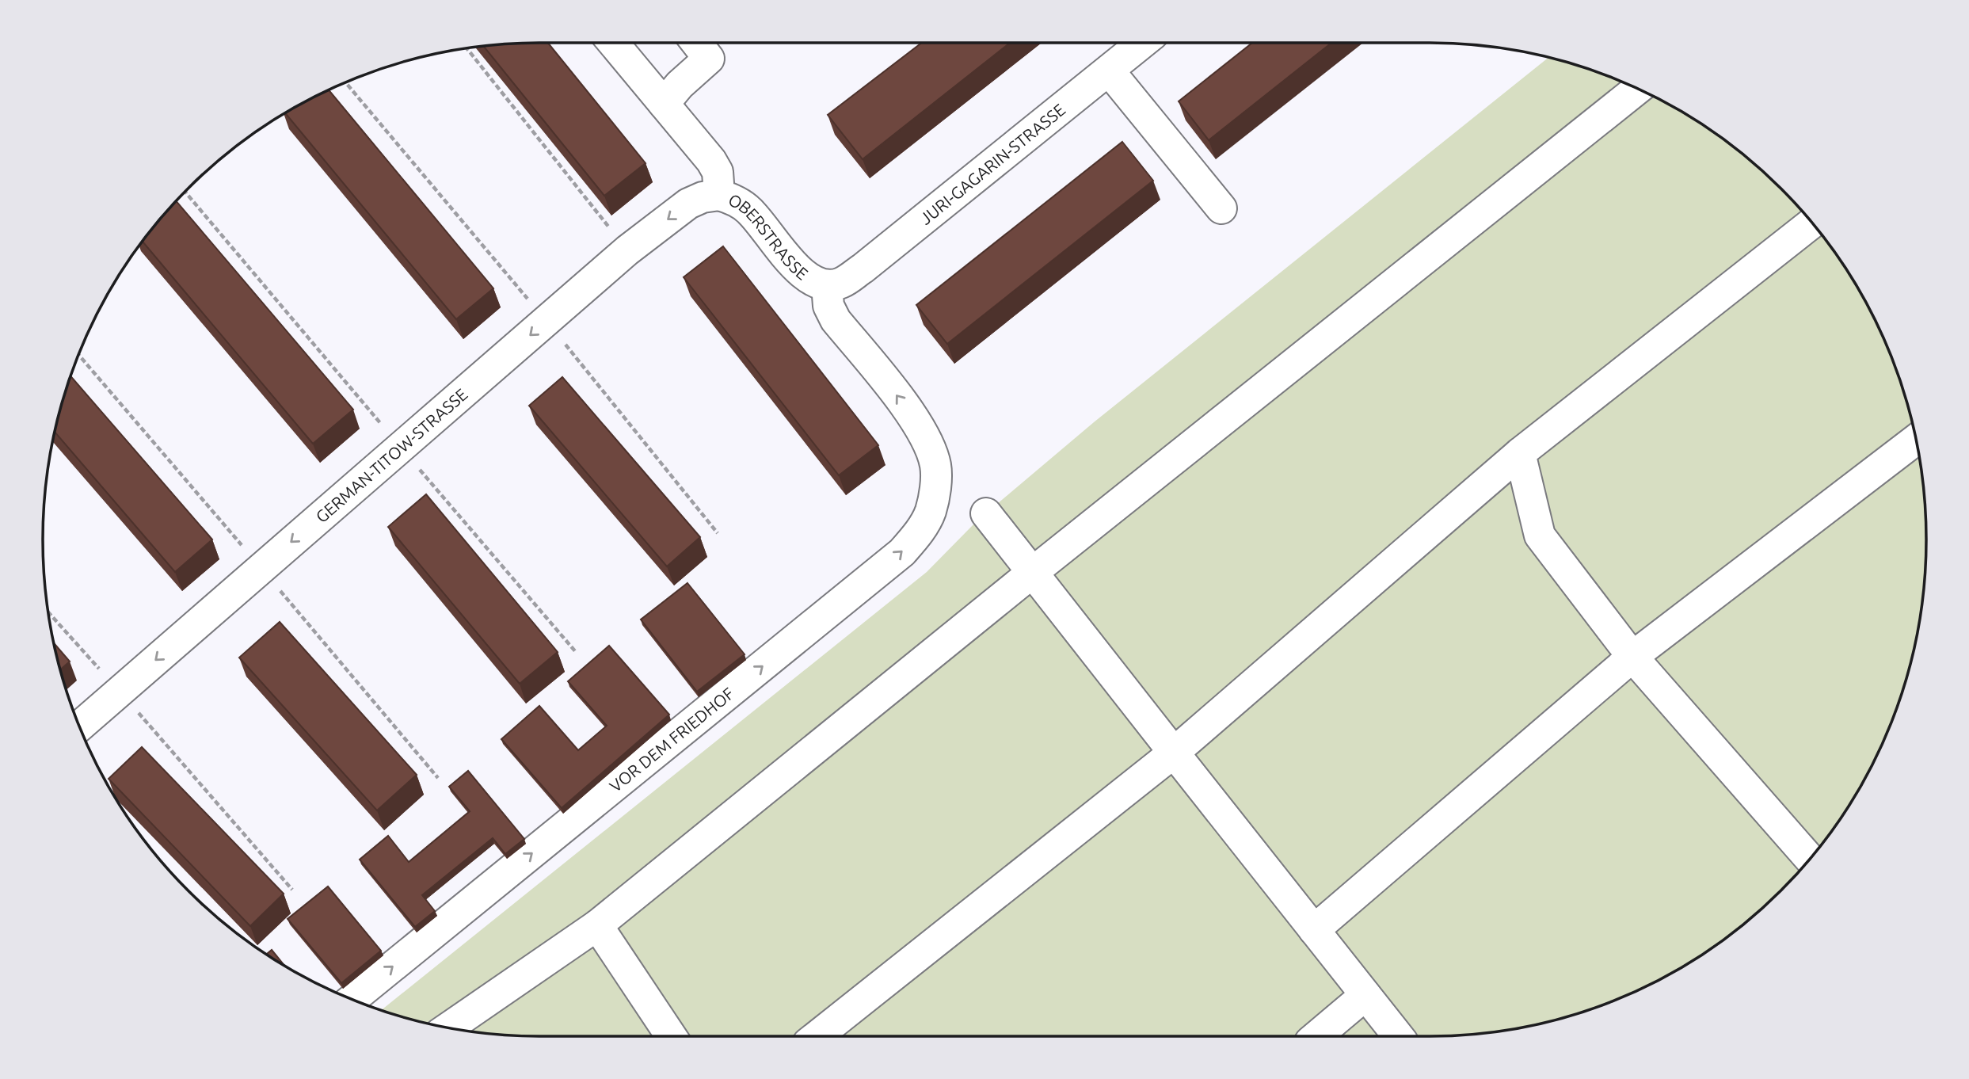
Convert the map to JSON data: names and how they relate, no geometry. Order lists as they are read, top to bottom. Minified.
{"streets":{"street":["JURI-GAGARIN-STRASSE","OBERSTRASSE","GERMAN-TITOW-STRASSE","VOR DEM FRIEDHOF"]},"crossings":[["JURI-GAGARIN-STRASSE","OBERSTRASSE"],["OBERSTRASSE","GERMAN-TITOW-STRASSE"],["OBERSTRASSE","VOR DEM FRIEDHOF"]],"one_way":["OBERSTRASSE","GERMAN-TITOW-STRASSE"]}
